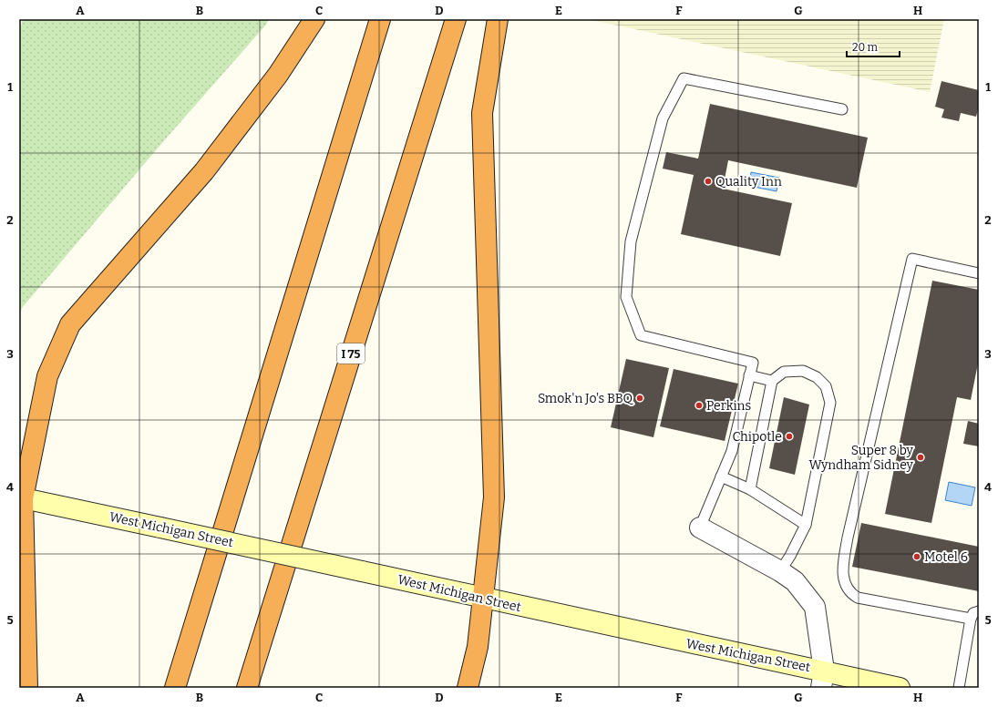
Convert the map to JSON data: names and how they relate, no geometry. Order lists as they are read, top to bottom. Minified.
{"streets":{"highway":["I 75"],"main road":["West Michigan Street"]},"places":["Quality Inn","Smok'n Jo's BBQ","Perkins","Chipotle","Super 8 by Wyndham Sidney","Motel 6"],"scale_bar":"20 m","grid":{"columns":["A","B","C","D","E","F","G","H"],"rows":["1","2","3","4","5"]}}
